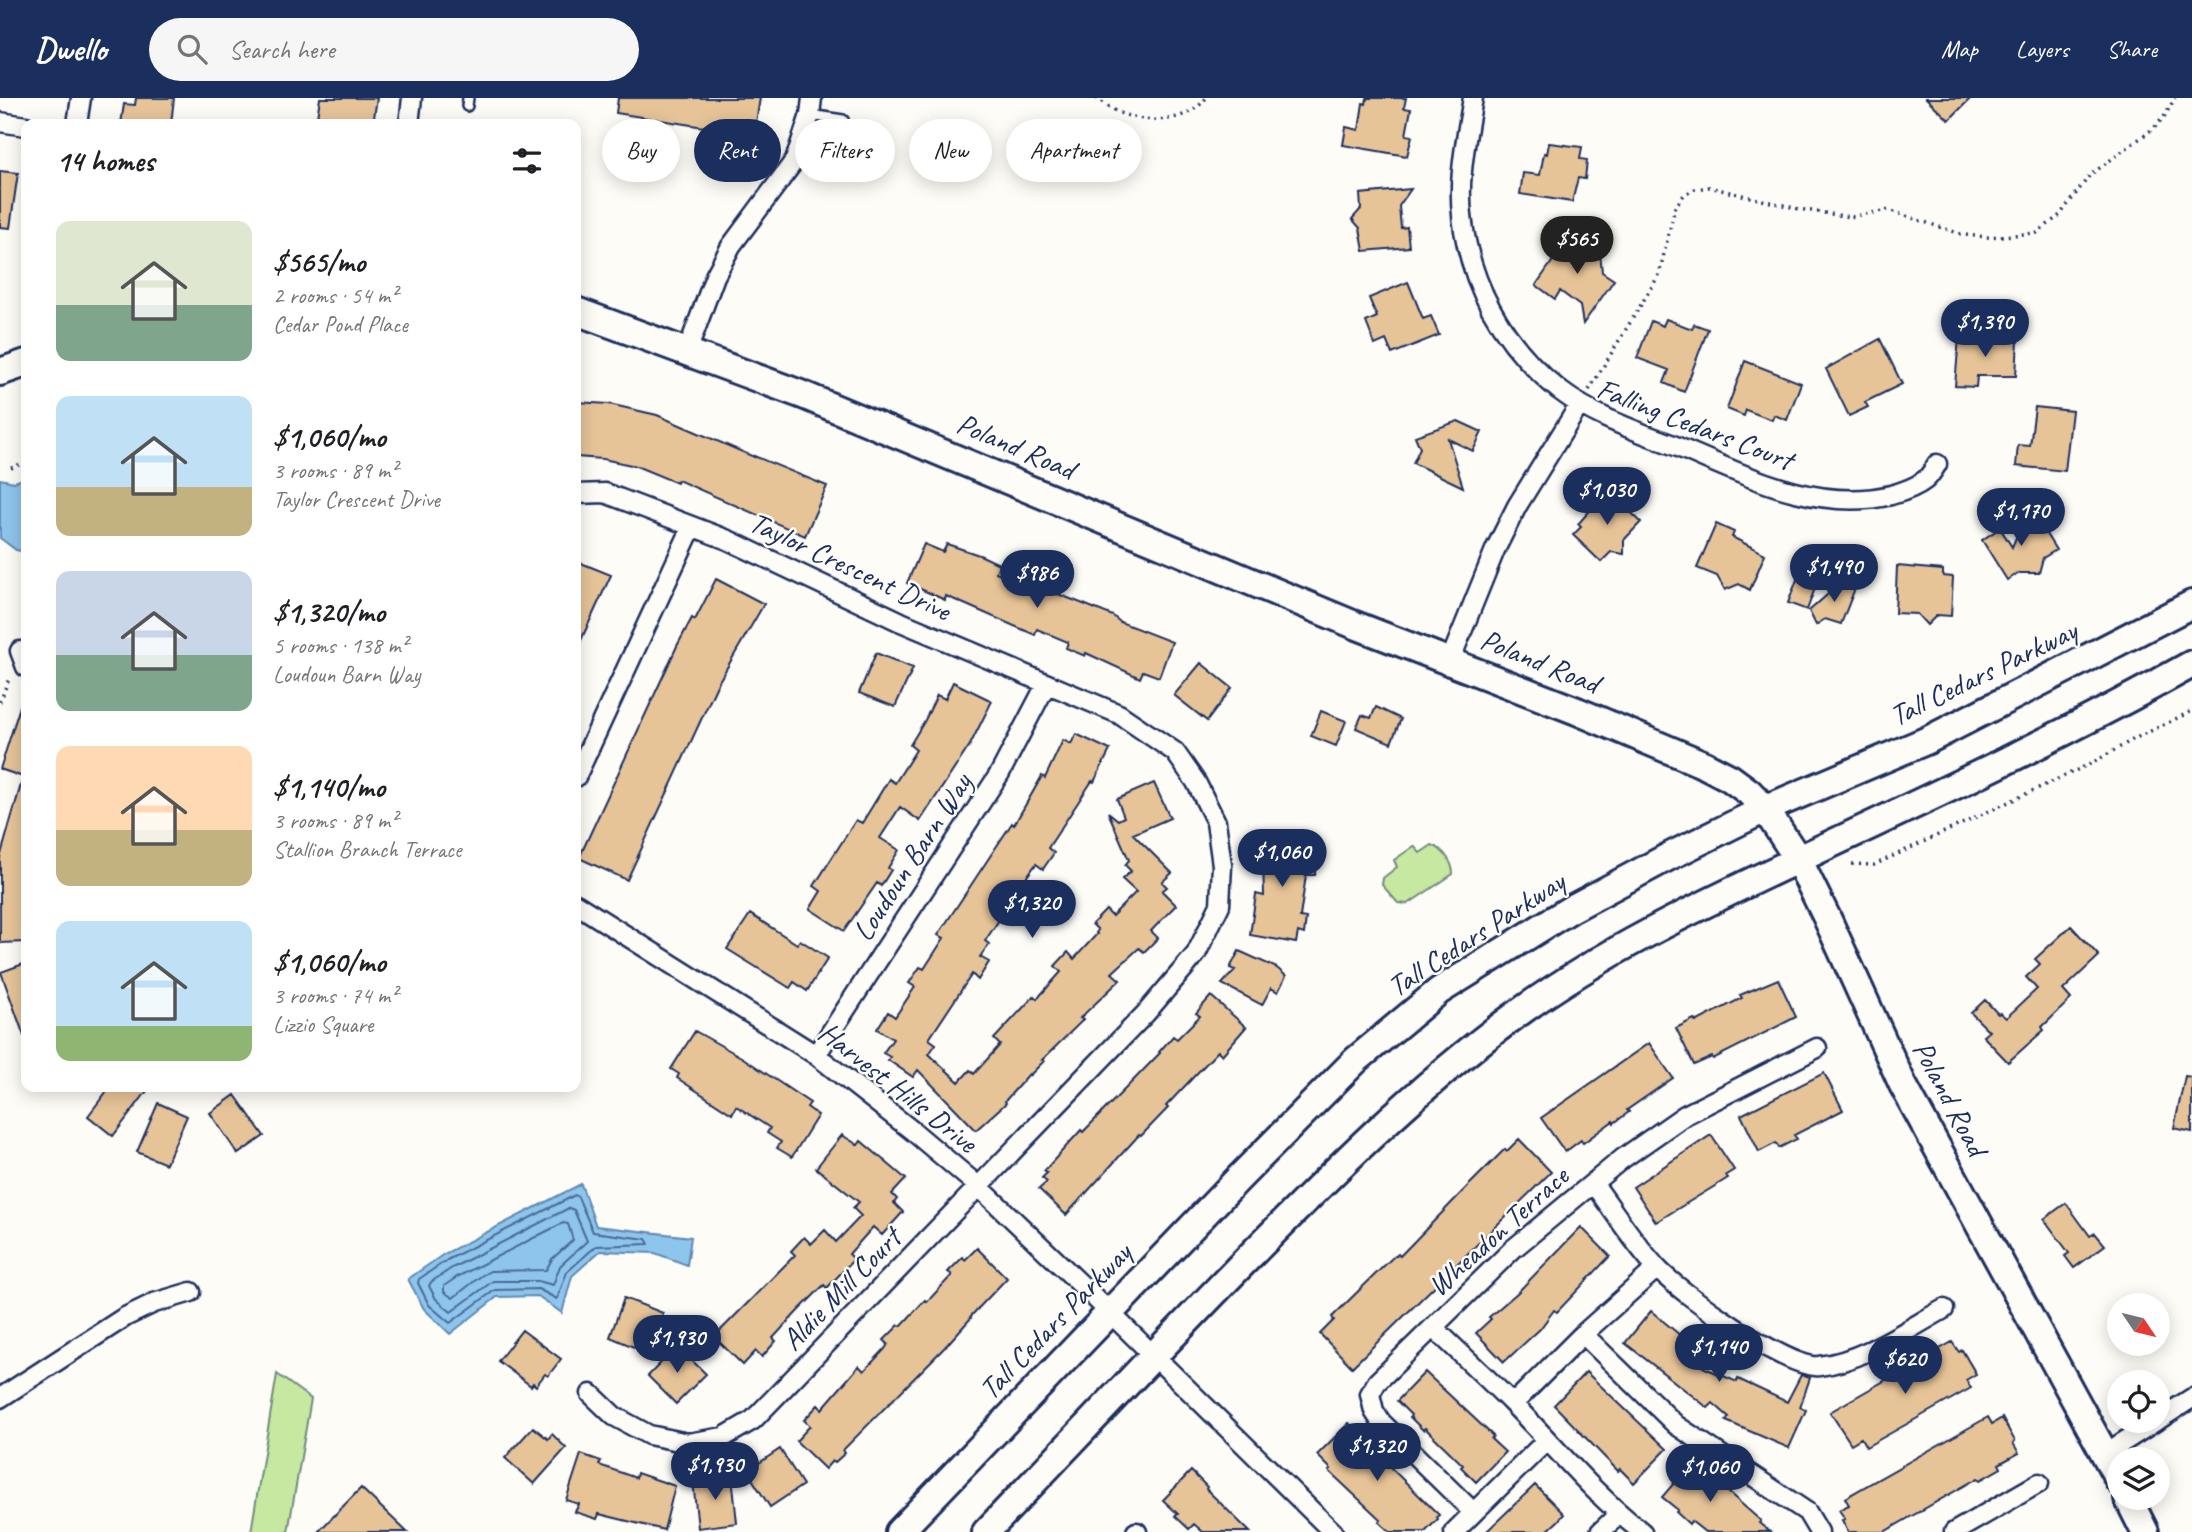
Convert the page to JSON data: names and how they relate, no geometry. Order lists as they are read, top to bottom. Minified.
{"streets":{"main road":["Poland Road","Tall Cedars Parkway"],"street":["Falling Cedars Court","Taylor Crescent Drive","Loudoun Barn Way","Harvest Hills Drive","Wheadon Terrace","Aldie Mill Court"]},"crossings":[["Falling Cedars Court","Poland Road"],["Poland Road","Tall Cedars Parkway"],["Taylor Crescent Drive","Loudoun Barn Way"],["Taylor Crescent Drive","Harvest Hills Drive"],["Taylor Crescent Drive","Aldie Mill Court"],["Tall Cedars Parkway","Harvest Hills Drive"],["Loudoun Barn Way","Harvest Hills Drive"],["Harvest Hills Drive","Aldie Mill Court"]],"north":"bottom right","page":{"header":"Dwello","search":"Search here","nav":["Map","Layers","Share"],"chip":["Buy","Rent","Filters","New","Apartment"],"heading":"14 homes","list":[{"name":"$565/mo","note":"2 rooms · 54 m² · Cedar Pond Place"},{"name":"$1,060/mo","note":"3 rooms · 89 m² · Taylor Crescent Drive"},{"name":"$1,320/mo","note":"5 rooms · 138 m² · Loudoun Barn Way"},{"name":"$1,140/mo","note":"3 rooms · 89 m² · Stallion Branch Terrace"},{"name":"$1,060/mo","note":"3 rooms · 74 m² · Lizzio Square"}],"price":["$565","$1,390","$1,030","$1,170","$1,490","$986","$1,060","$1,320","$1,930","$1,140","$620","$1,320","$1,930","$1,060"]}}
